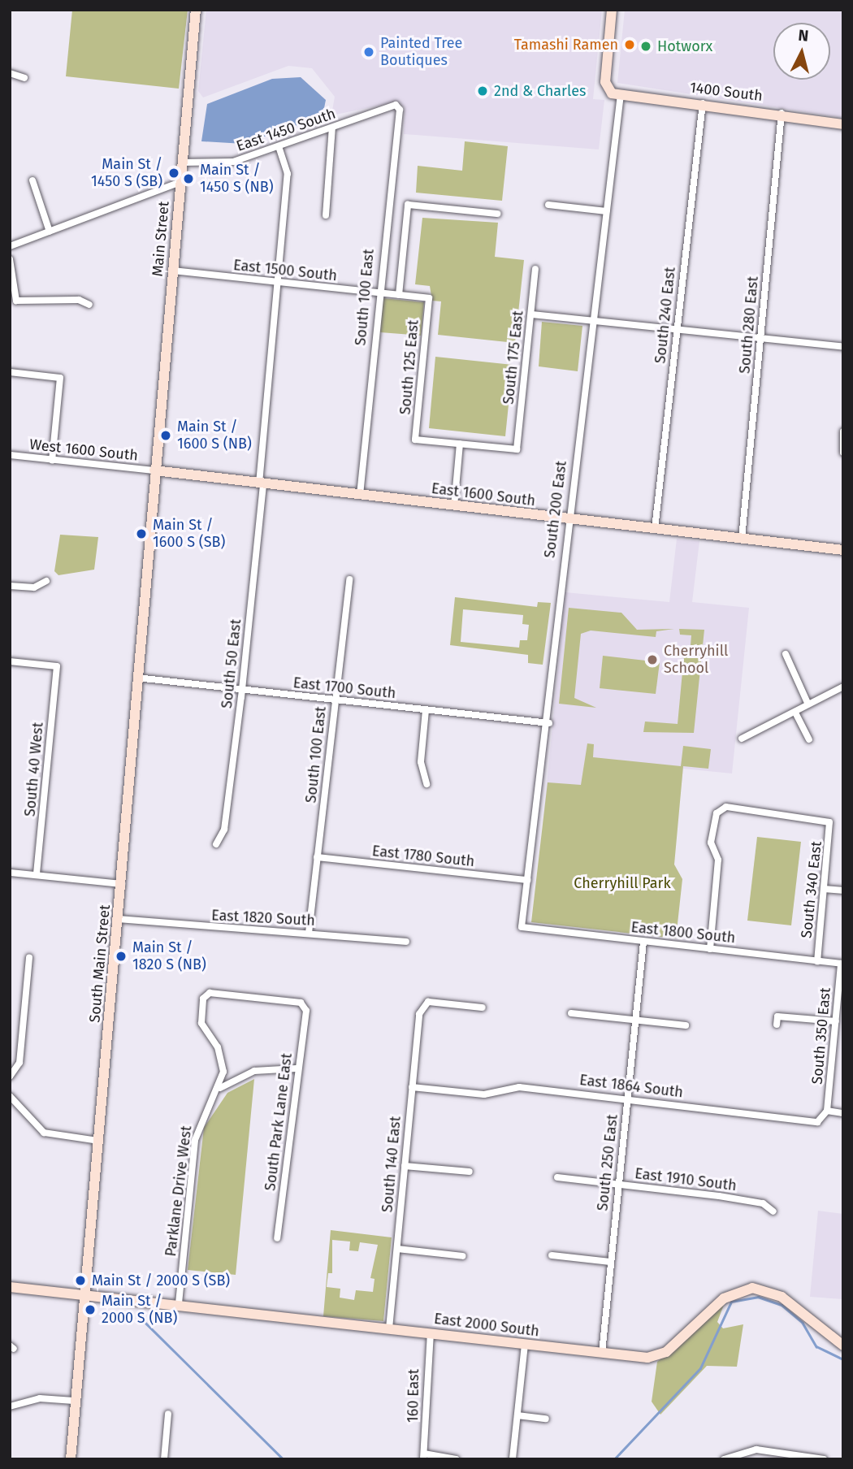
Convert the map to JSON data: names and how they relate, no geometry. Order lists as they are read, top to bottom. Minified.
{"streets":{"street":["1400 South","East 1450 South","Main Street","East 1500 South","South 100 East","South 240 East","South 280 East","South 175 East","South 125 East","West 1600 South","East 1600 South","South 200 East","South 50 East","East 1700 South","South 40 West","East 1780 South","South 340 East","East 1820 South","East 1800 South","South Main Street","South 350 East","East 1864 South","South Park Lane East","South 250 East","South 140 East","East 1910 South","Parklane Drive West","East 2000 South","160 East"]},"crossings":[["1400 South","South 240 East"],["1400 South","South 280 East"],["1400 South","South 200 East"],["East 1450 South","Main Street"],["East 1450 South","South 100 East"],["East 1450 South","South 50 East"],["Main Street","East 1500 South"],["Main Street","West 1600 South"],["Main Street","East 1600 South"],["Main Street","South Main Street"],["East 1500 South","South 100 East"],["East 1500 South","South 125 East"],["East 1500 South","South 50 East"],["South 100 East","East 1600 South"],["South 100 East","East 1700 South"],["South 100 East","East 1780 South"],["South 100 East","East 1820 South"],["South 240 East","East 1600 South"],["South 280 East","East 1600 South"],["South 175 East","South 125 East"],["West 1600 South","East 1600 South"],["West 1600 South","South Main Street"],["East 1600 South","South 200 East"],["East 1600 South","South 50 East"],["East 1600 South","South Main Street"],["South 200 East","East 1700 South"],["South 200 East","East 1780 South"],["South 200 East","East 1800 South"],["South 50 East","East 1700 South"],["East 1700 South","South Main Street"],["South 340 East","East 1800 South"],["East 1820 South","South Main Street"],["East 1800 South","South 350 East"],["East 1800 South","South 250 East"],["South Main Street","East 2000 South"],["South 350 East","East 1864 South"],["East 1864 South","South 250 East"],["East 1864 South","South 140 East"],["South Park Lane East","Parklane Drive West"],["South 250 East","East 1910 South"],["South 250 East","East 2000 South"],["South 140 East","East 2000 South"],["Parklane Drive West","East 2000 South"],["East 2000 South","160 East"]],"parks":["Cherryhill Park"],"places":["Tamashi Ramen","Hotworx","Painted Tree Boutiques","2nd & Charles","Main St / 1450 S (SB)","Main St / 1450 S (NB)","Main St / 1600 S (NB)","Main St / 1600 S (SB)","Cherryhill School","Main St / 1820 S (NB)","Main St / 2000 S (SB)","Main St / 2000 S (NB)"],"north":"top"}
